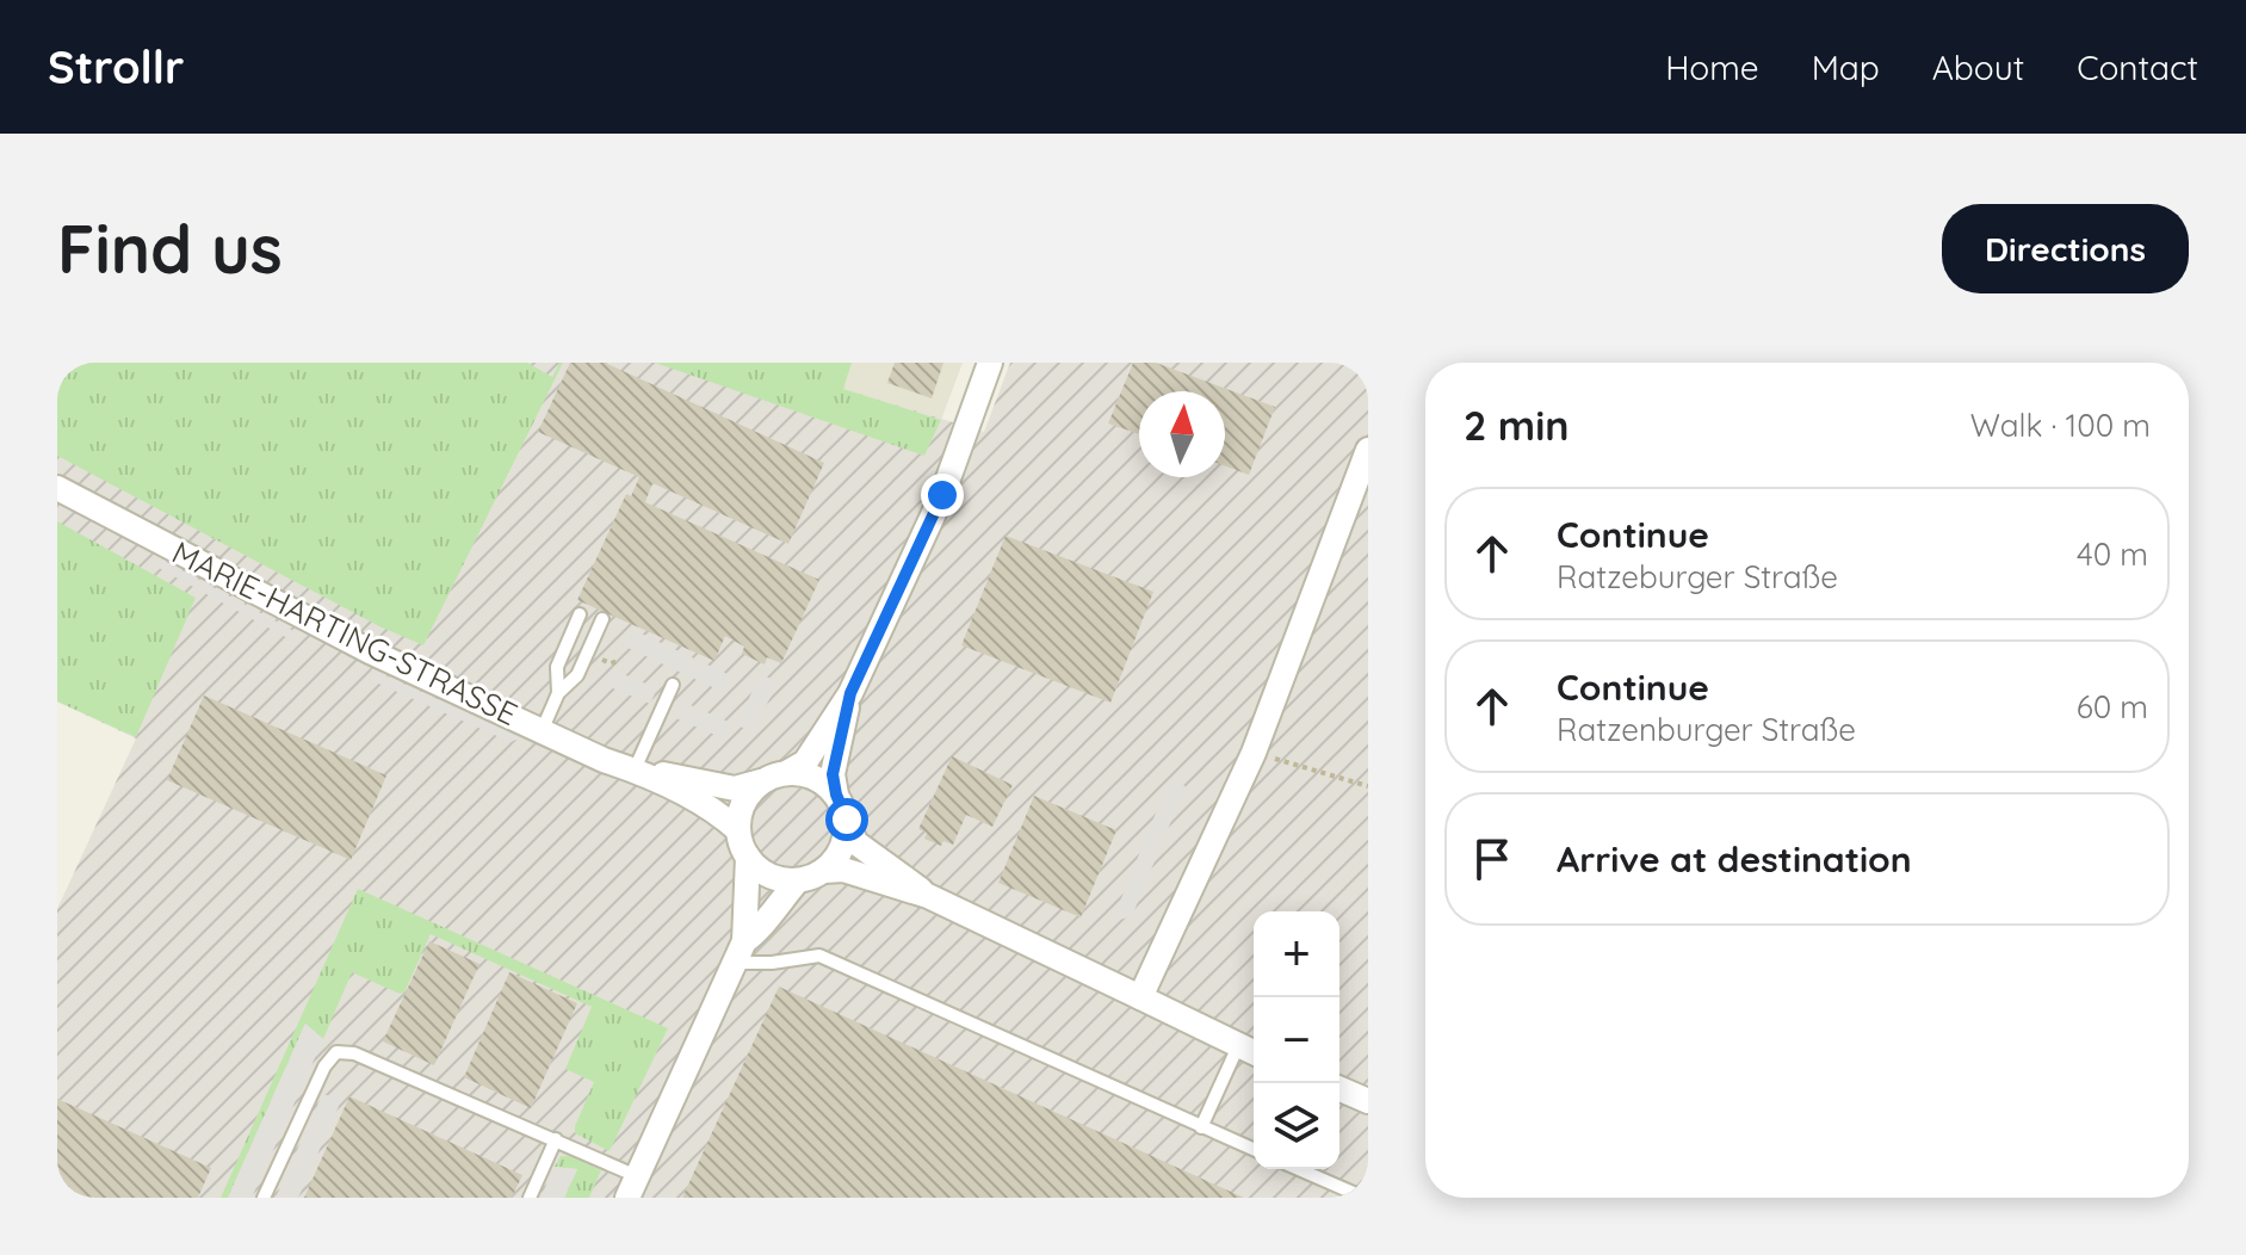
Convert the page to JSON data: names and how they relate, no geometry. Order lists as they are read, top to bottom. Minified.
{"streets":{"street":["MARIE-HARTING-STRASSE"]},"north":"top","page":{"header":"Strollr","nav":["Home","Map","About","Contact"],"buttons":"Directions","title":"Find us","heading":["2 min","Walk · 100 m"],"list":[["Continue","Ratzeburger Straße","40 m"],["Continue","Ratzenburger Straße","60 m"],"Arrive at destination"],"map_buttons":["+","−"]}}
